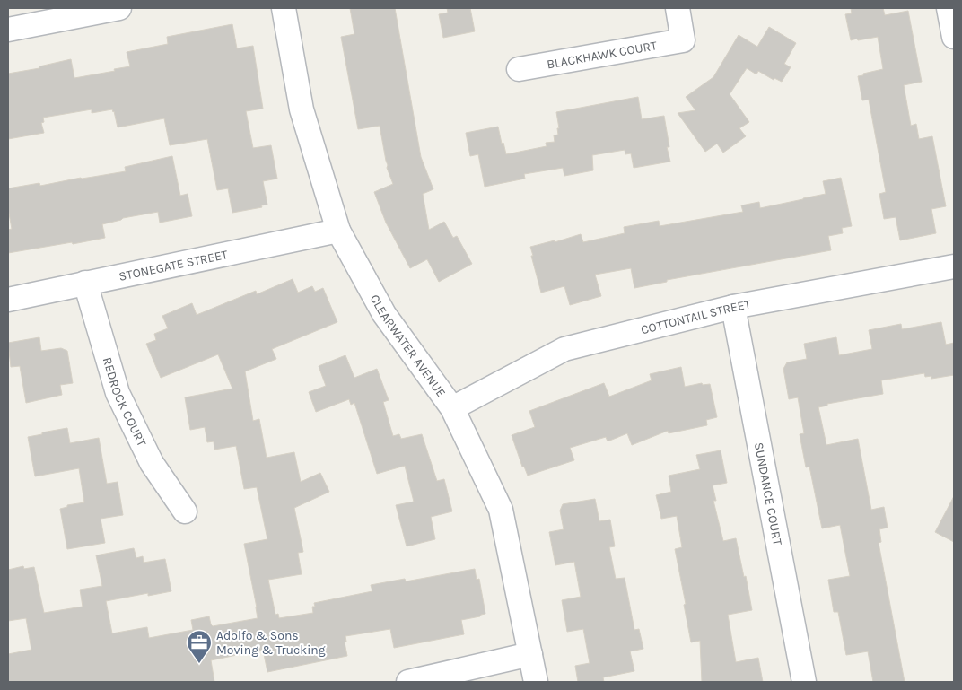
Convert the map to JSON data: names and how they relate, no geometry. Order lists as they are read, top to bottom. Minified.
{"streets":{"street":["BLACKHAWK COURT","STONEGATE STREET","COTTONTAIL STREET","CLEARWATER AVENUE","REDROCK COURT","SUNDANCE COURT"]},"crossings":[["STONEGATE STREET","CLEARWATER AVENUE"],["STONEGATE STREET","REDROCK COURT"],["COTTONTAIL STREET","CLEARWATER AVENUE"],["COTTONTAIL STREET","SUNDANCE COURT"]],"places":{"office":["Adolfo & Sons Moving & Trucking"]}}
